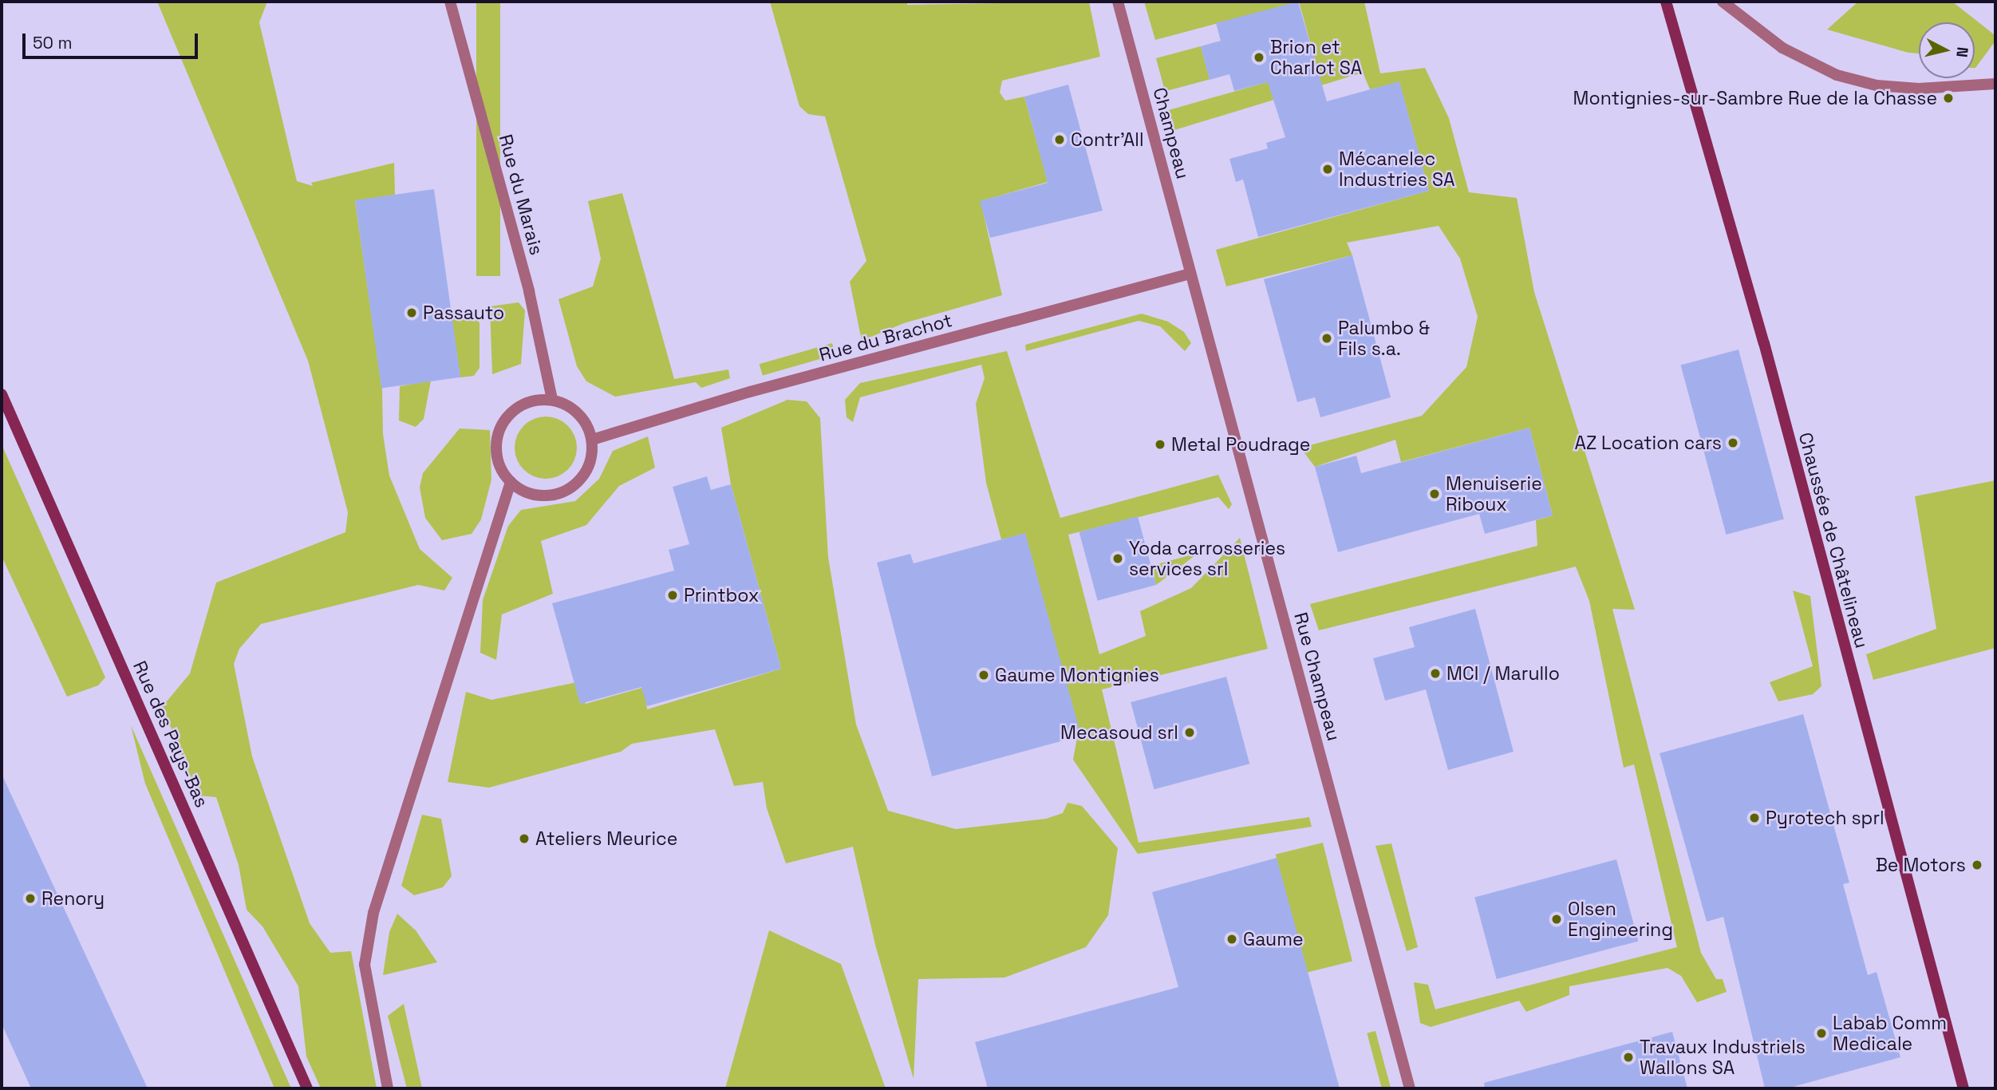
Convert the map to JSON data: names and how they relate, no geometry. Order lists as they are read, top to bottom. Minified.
{"streets":{"main road":["Chaussée de Châtelineau","Rue des Pays-Bas"],"street":["Champeau","Rue du Marais","Rue du Brachot","Rue Champeau"]},"crossings":[["Champeau","Rue du Brachot"],["Champeau","Rue Champeau"],["Rue du Marais","Rue du Brachot"],["Rue du Brachot","Rue Champeau"]],"places":["Brion et Charlot SA","Montignies-sur-Sambre Rue de la Chasse","Contr'All","Mécanelec Industries SA","Passauto","Palumbo & Fils s.a.","AZ Location cars","Metal Poudrage","Menuiserie Riboux","Yoda carrosseries services srl","Printbox","MCI / Marullo","Gaume Montignies","Mecasoud srl","Pyrotech sprl","Ateliers Meurice","Be Motors","Renory","Olsen Engineering","Gaume","Labab Comm Medicale","Travaux Industriels Wallons SA"],"scale_bar":"50 m","north":"right"}
